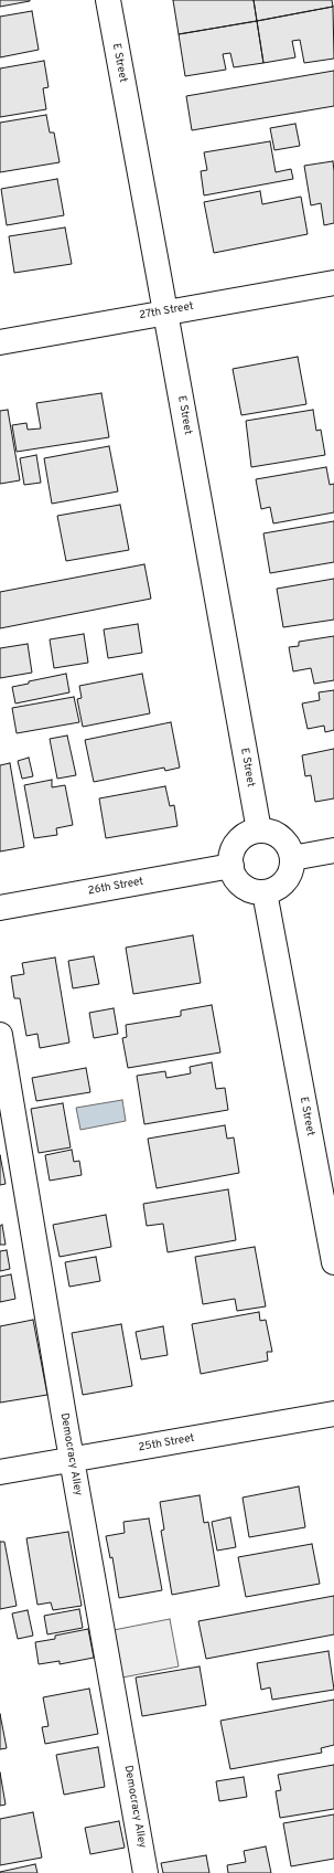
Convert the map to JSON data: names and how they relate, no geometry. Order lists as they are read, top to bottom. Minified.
{"streets":{"street":["E Street","27th Street","26th Street","25th Street","Democracy Alley"]},"crossings":[["E Street","27th Street"],["E Street","26th Street"],["25th Street","Democracy Alley"]]}
